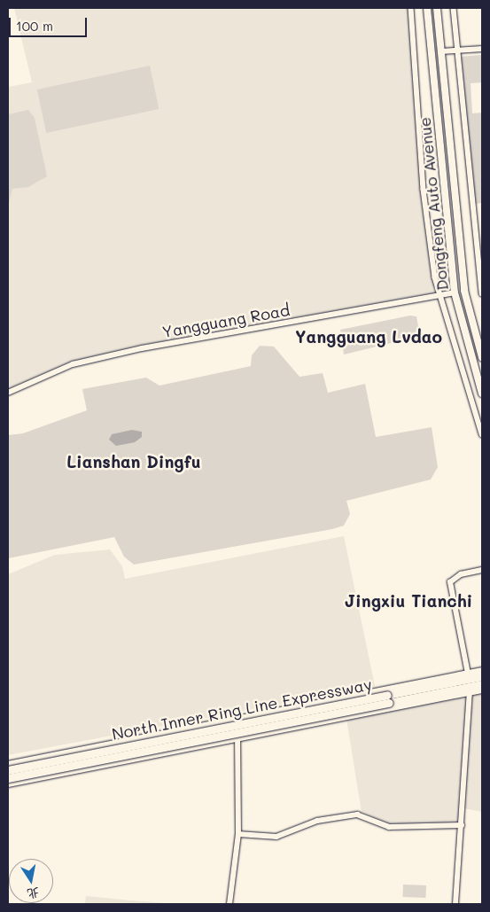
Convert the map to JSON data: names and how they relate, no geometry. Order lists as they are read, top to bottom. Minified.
{"streets":{"highway":["North Inner Ring Line Expressway"],"main road":["Dongfeng Auto Avenue"],"street":["Yangguang Road"]},"crossings":[["Dongfeng Auto Avenue","Yangguang Road"]],"districts":["Yangguang Lvdao","Lianshan Dingfu","Jingxiu Tianchi"],"scale_bar":"100 m","north":"bottom"}
